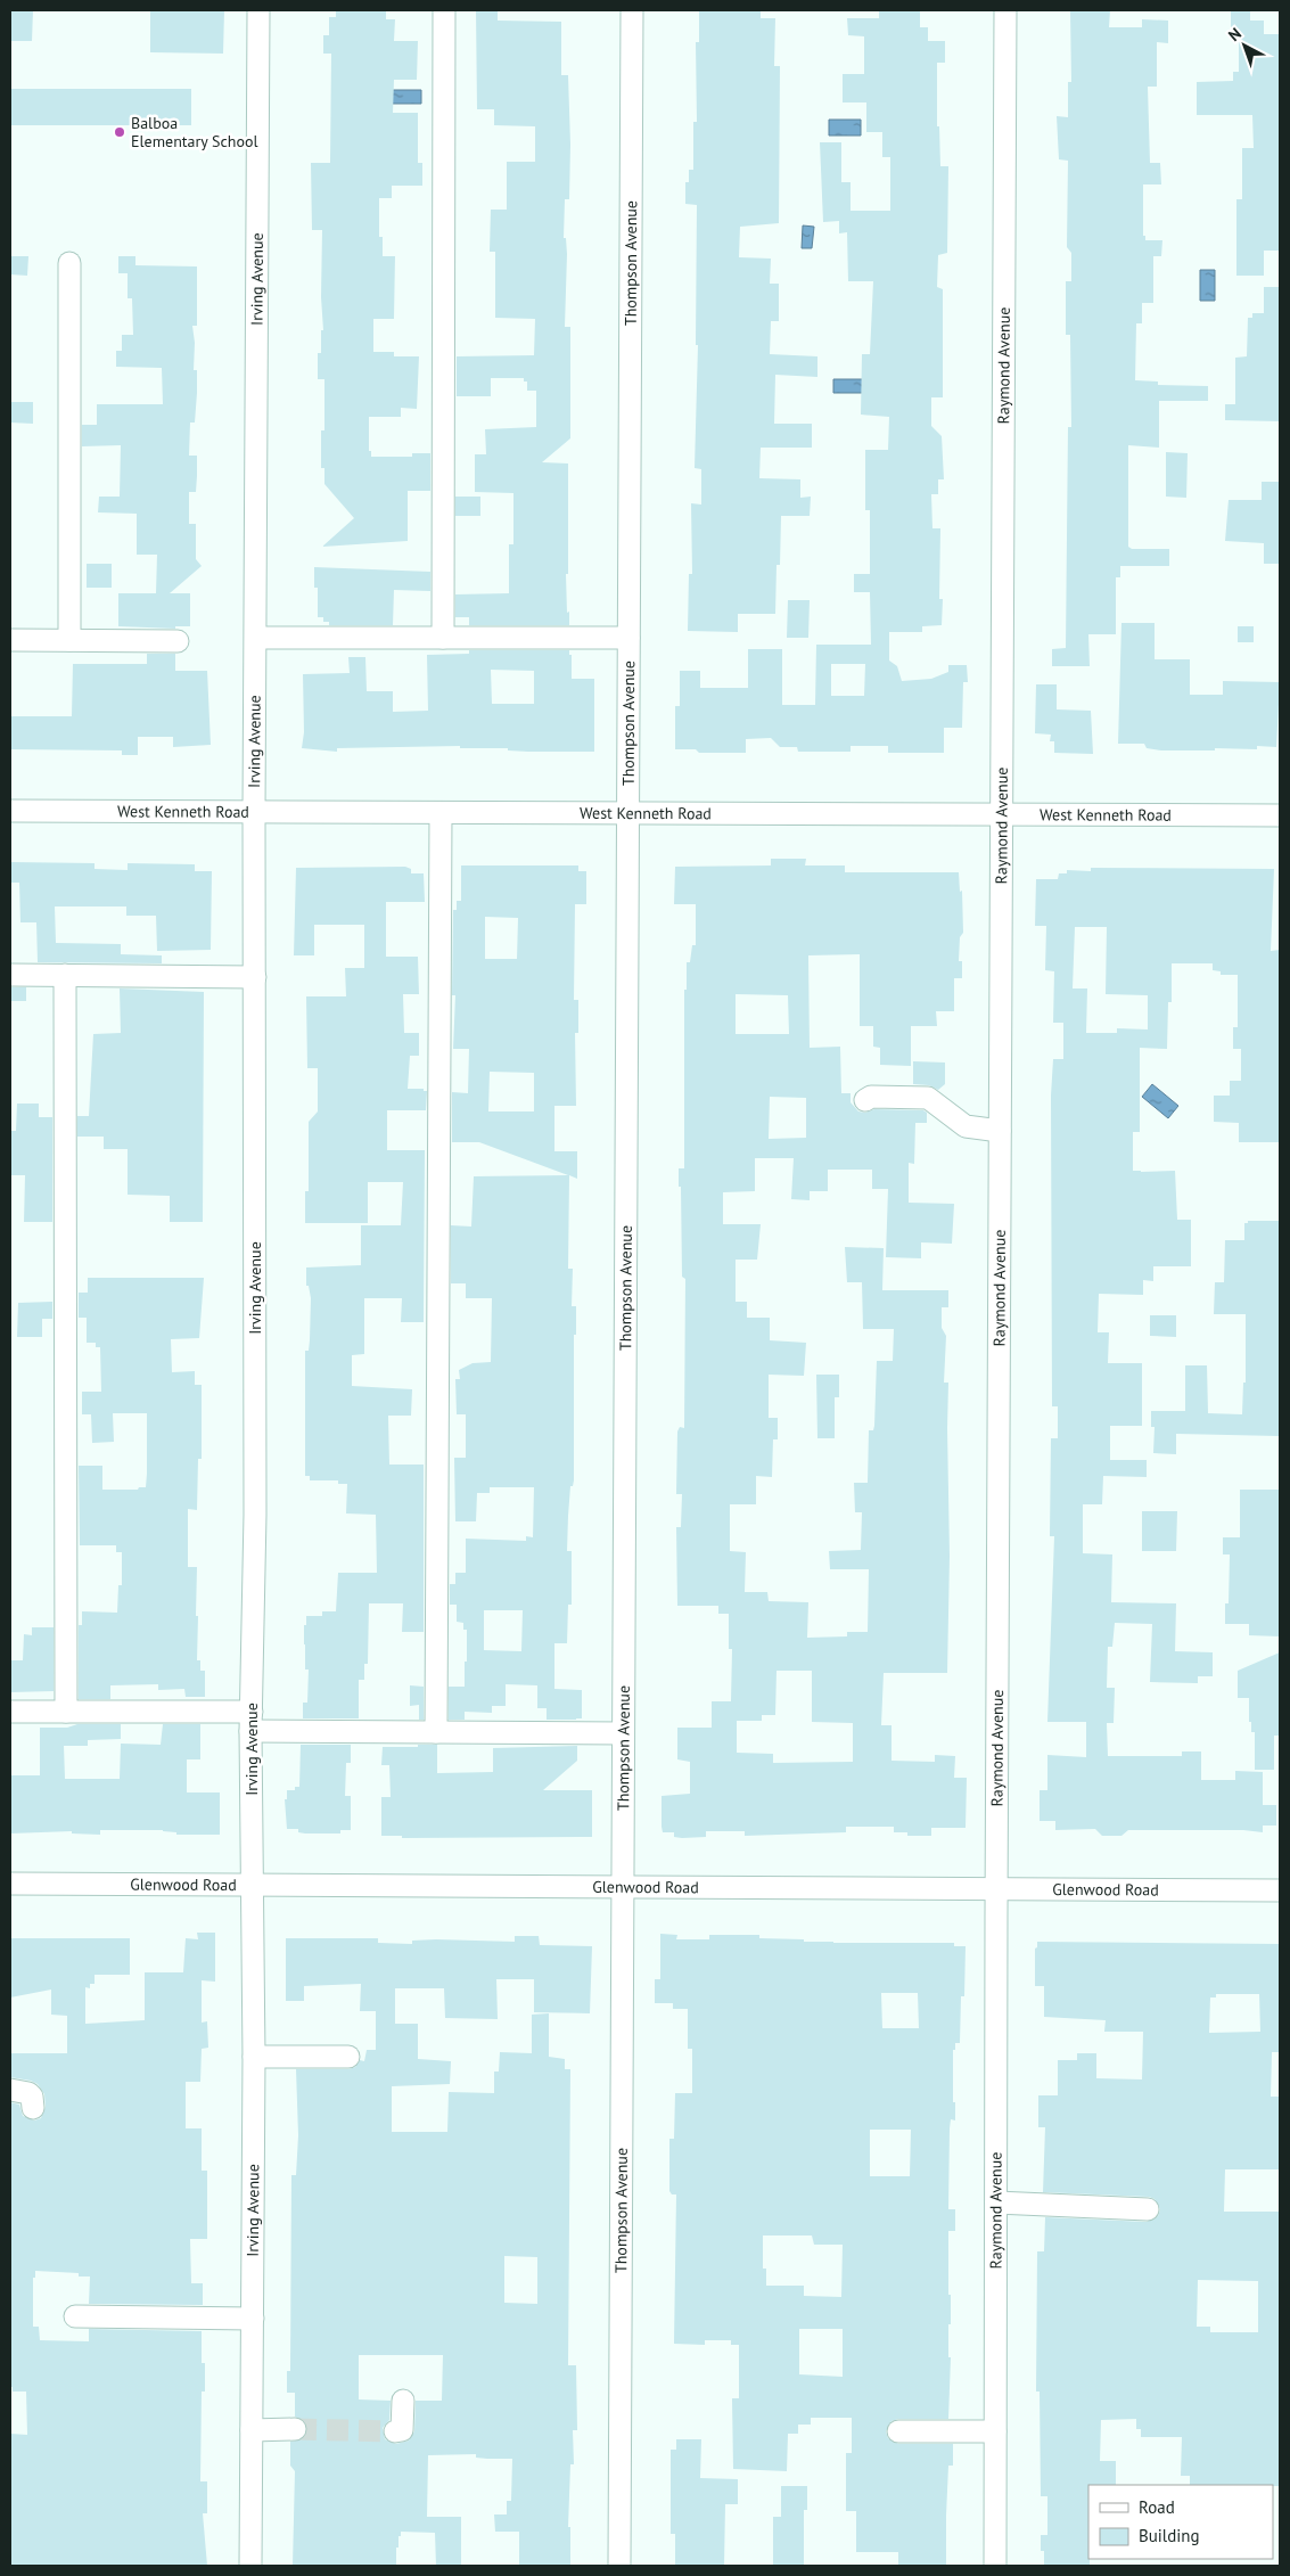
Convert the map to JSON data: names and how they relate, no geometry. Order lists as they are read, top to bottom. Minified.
{"streets":{"street":["Thompson Avenue","Irving Avenue","Raymond Avenue","West Kenneth Road","Glenwood Road"]},"crossings":[["Thompson Avenue","West Kenneth Road"],["Thompson Avenue","Glenwood Road"],["Irving Avenue","West Kenneth Road"],["Irving Avenue","Glenwood Road"],["Raymond Avenue","West Kenneth Road"],["Raymond Avenue","Glenwood Road"]],"places":["Balboa Elementary School"],"legend":["Road","Building"],"north":"top left"}
